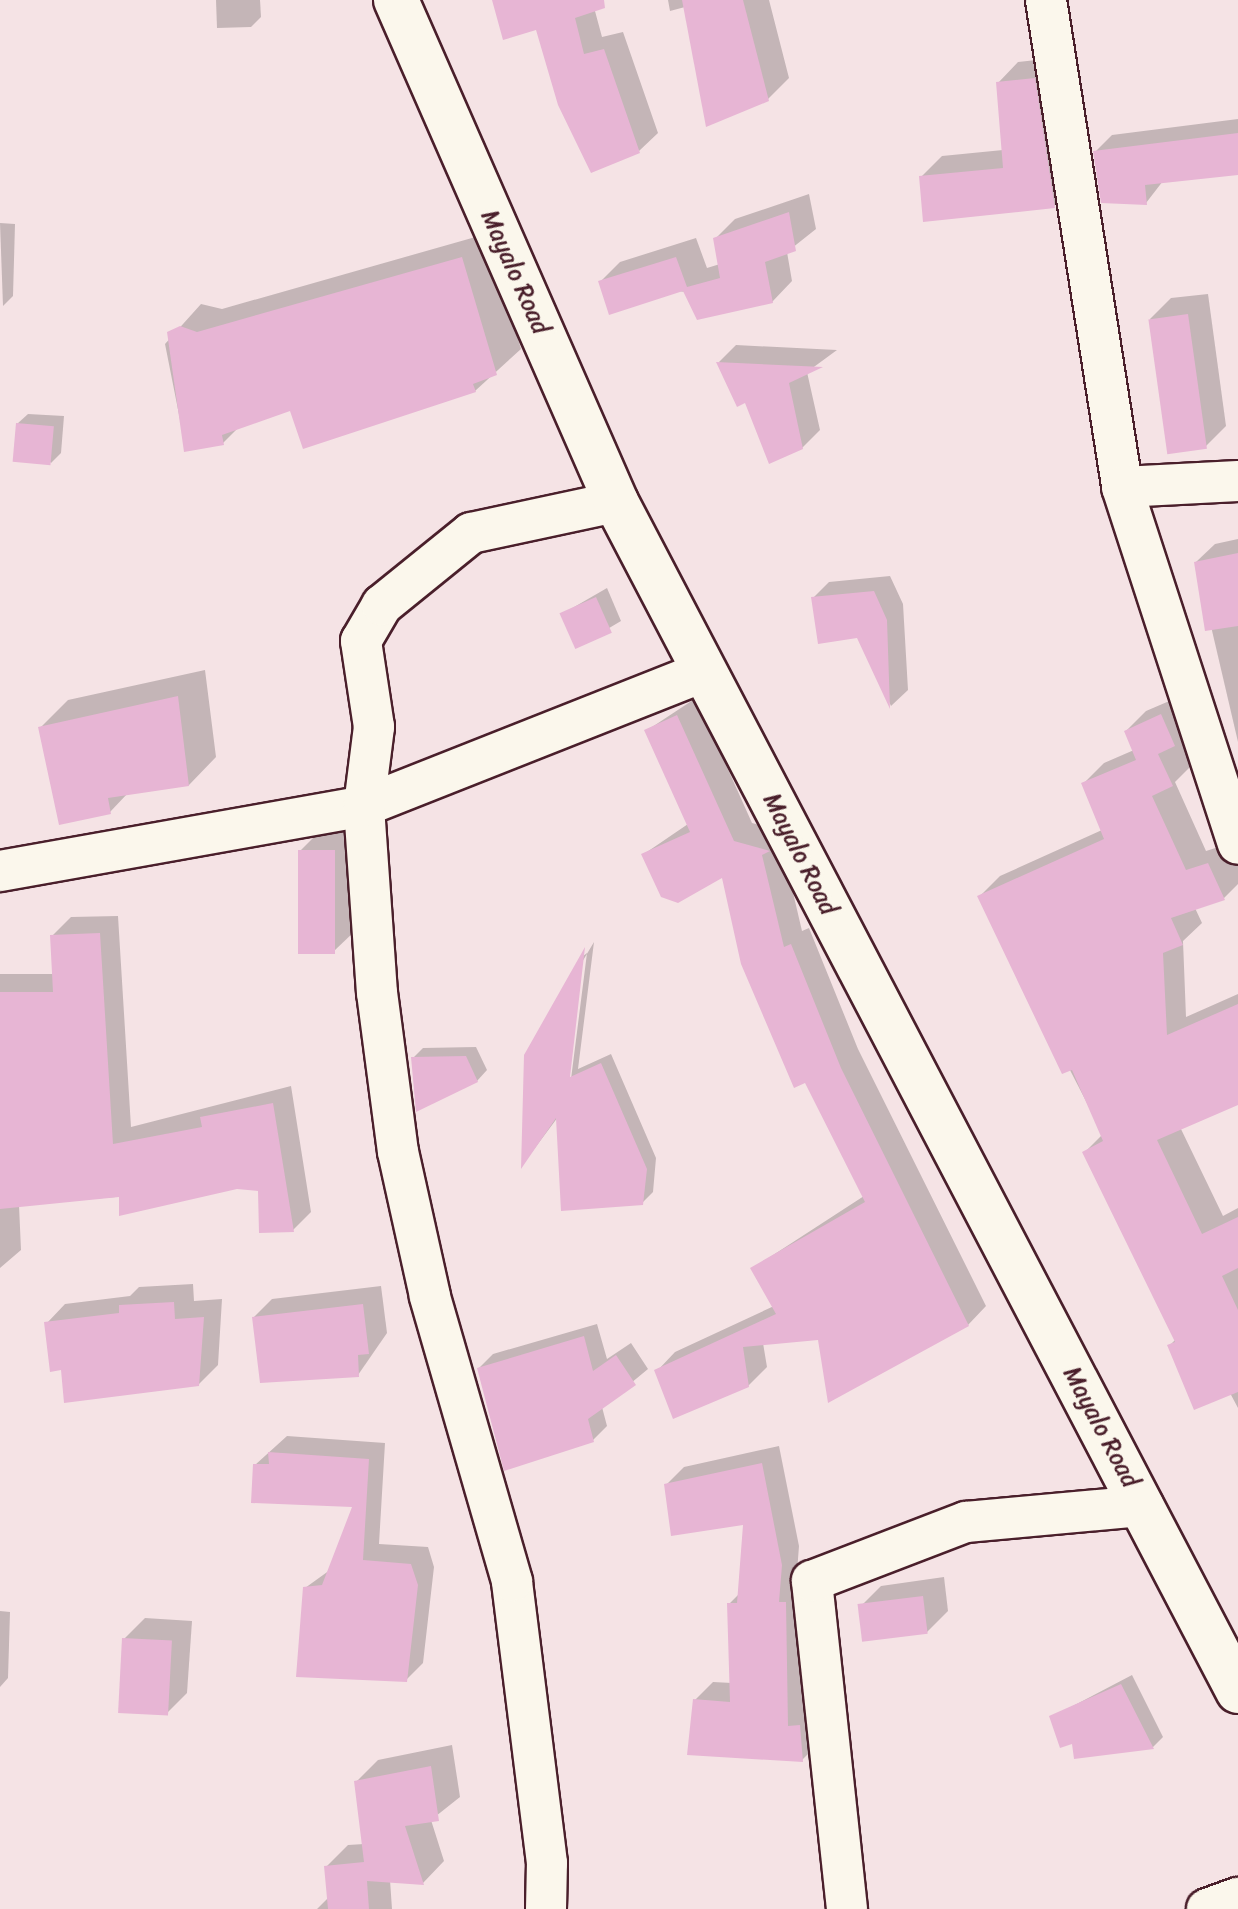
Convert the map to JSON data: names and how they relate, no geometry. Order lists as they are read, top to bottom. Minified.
{"streets":{"street":["Mayalo Road"]}}
